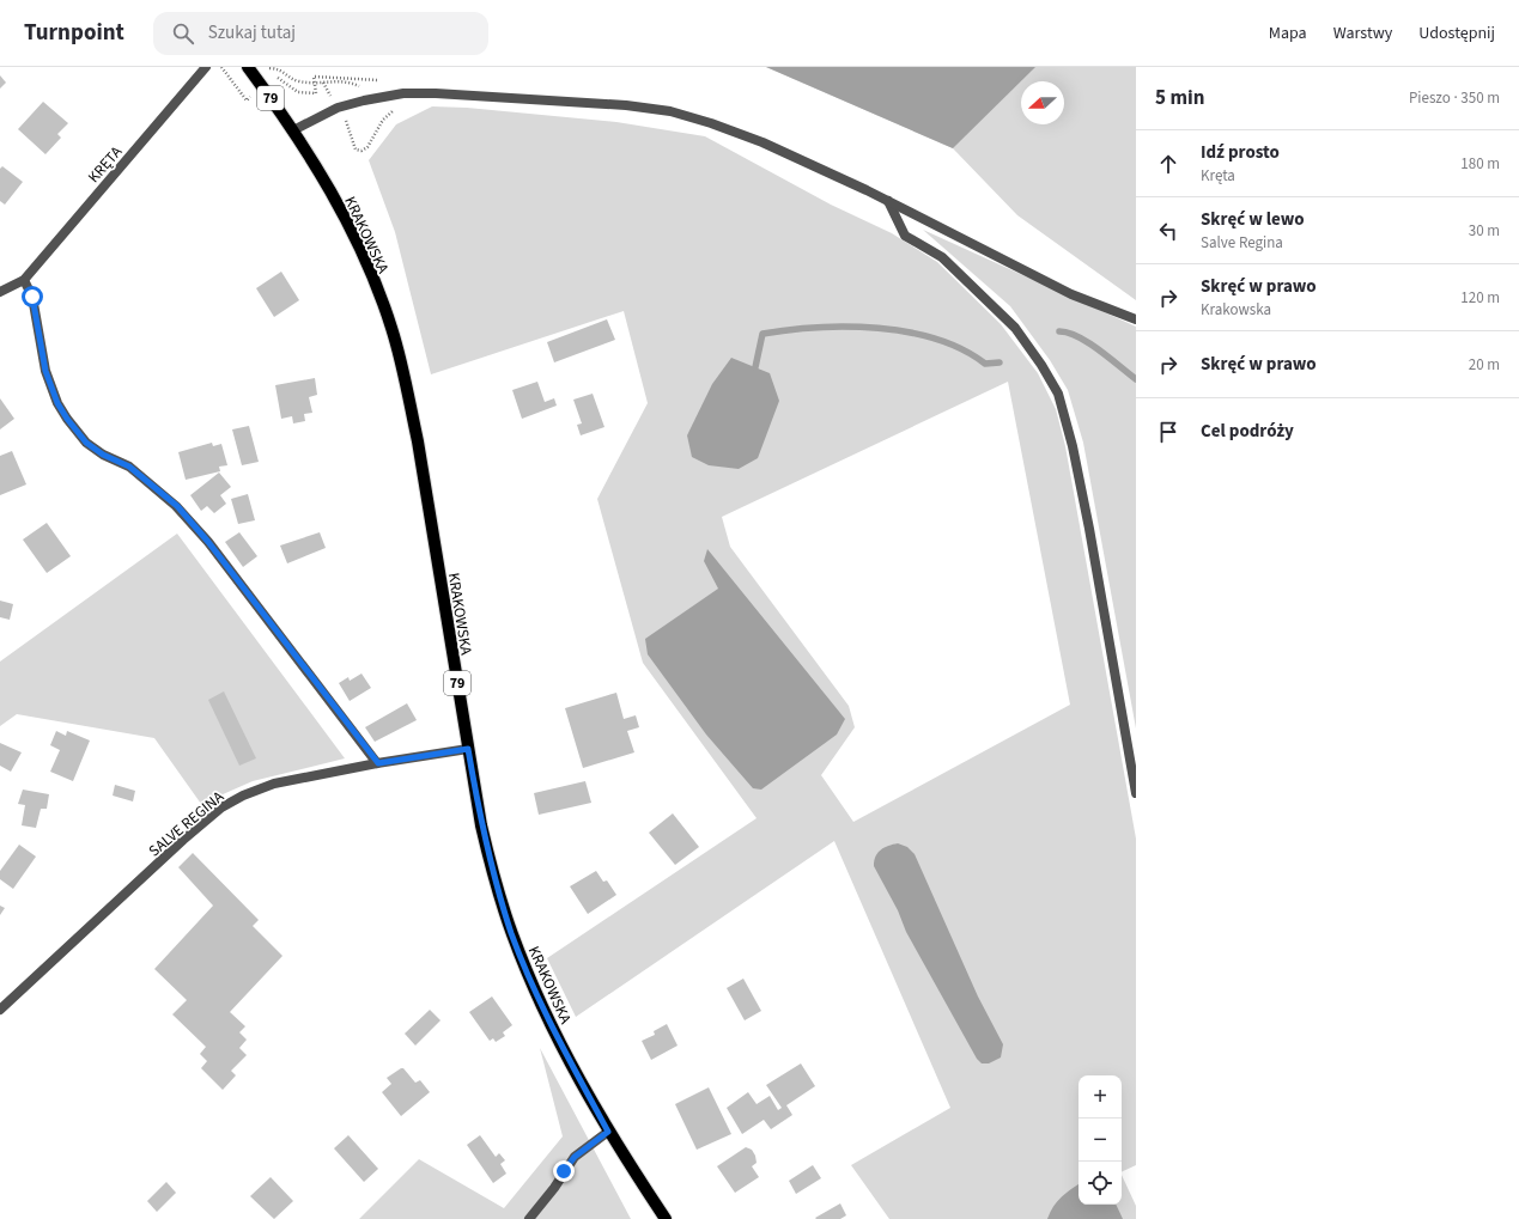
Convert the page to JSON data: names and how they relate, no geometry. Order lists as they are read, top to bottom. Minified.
{"streets":{"main road":["79","KRAKOWSKA"],"street":["KRĘTA","SALVE REGINA"]},"crossings":[["KRAKOWSKA","SALVE REGINA"]],"north":"left","page":{"header":"Turnpoint","search":"Szukaj tutaj","nav":["Mapa","Warstwy","Udostępnij"],"heading":["5 min","Pieszo · 350 m"],"list":[["Idź prosto","Kręta","180 m"],["Skręć w lewo","Salve Regina","30 m"],["Skręć w prawo","Krakowska","120 m"],["Skręć w prawo","20 m"],"Cel podróży"],"map_buttons":["+","−"]}}
